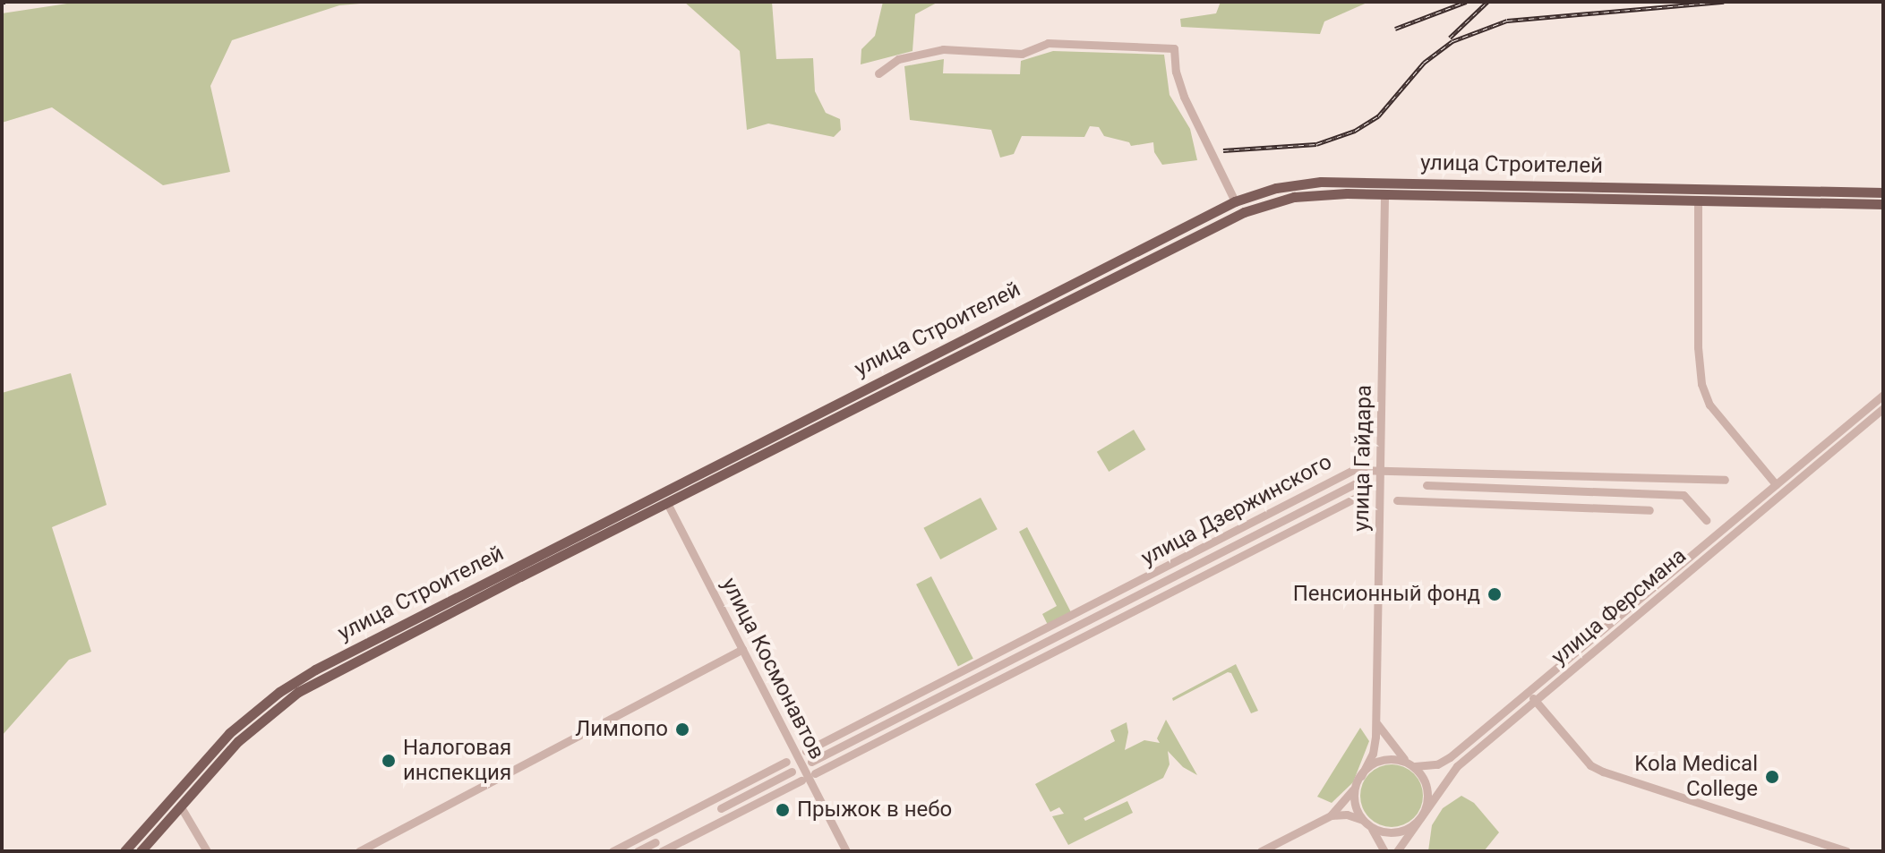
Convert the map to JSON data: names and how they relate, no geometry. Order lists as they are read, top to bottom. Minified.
{"streets":{"main road":["улица Строителей"],"street":["улица Гайдара","улица Дзержинского","улица Ферсмана","улица Космонавтов"]},"crossings":[["улица Строителей","улица Гайдара"],["улица Строителей","улица Космонавтов"],["улица Гайдара","улица Дзержинского"],["улица Гайдара","улица Ферсмана"]],"places":["Пенсионный фонд","Лимпопо","Налоговая инспекция","Kola Medical College","Прыжок в небо"]}
